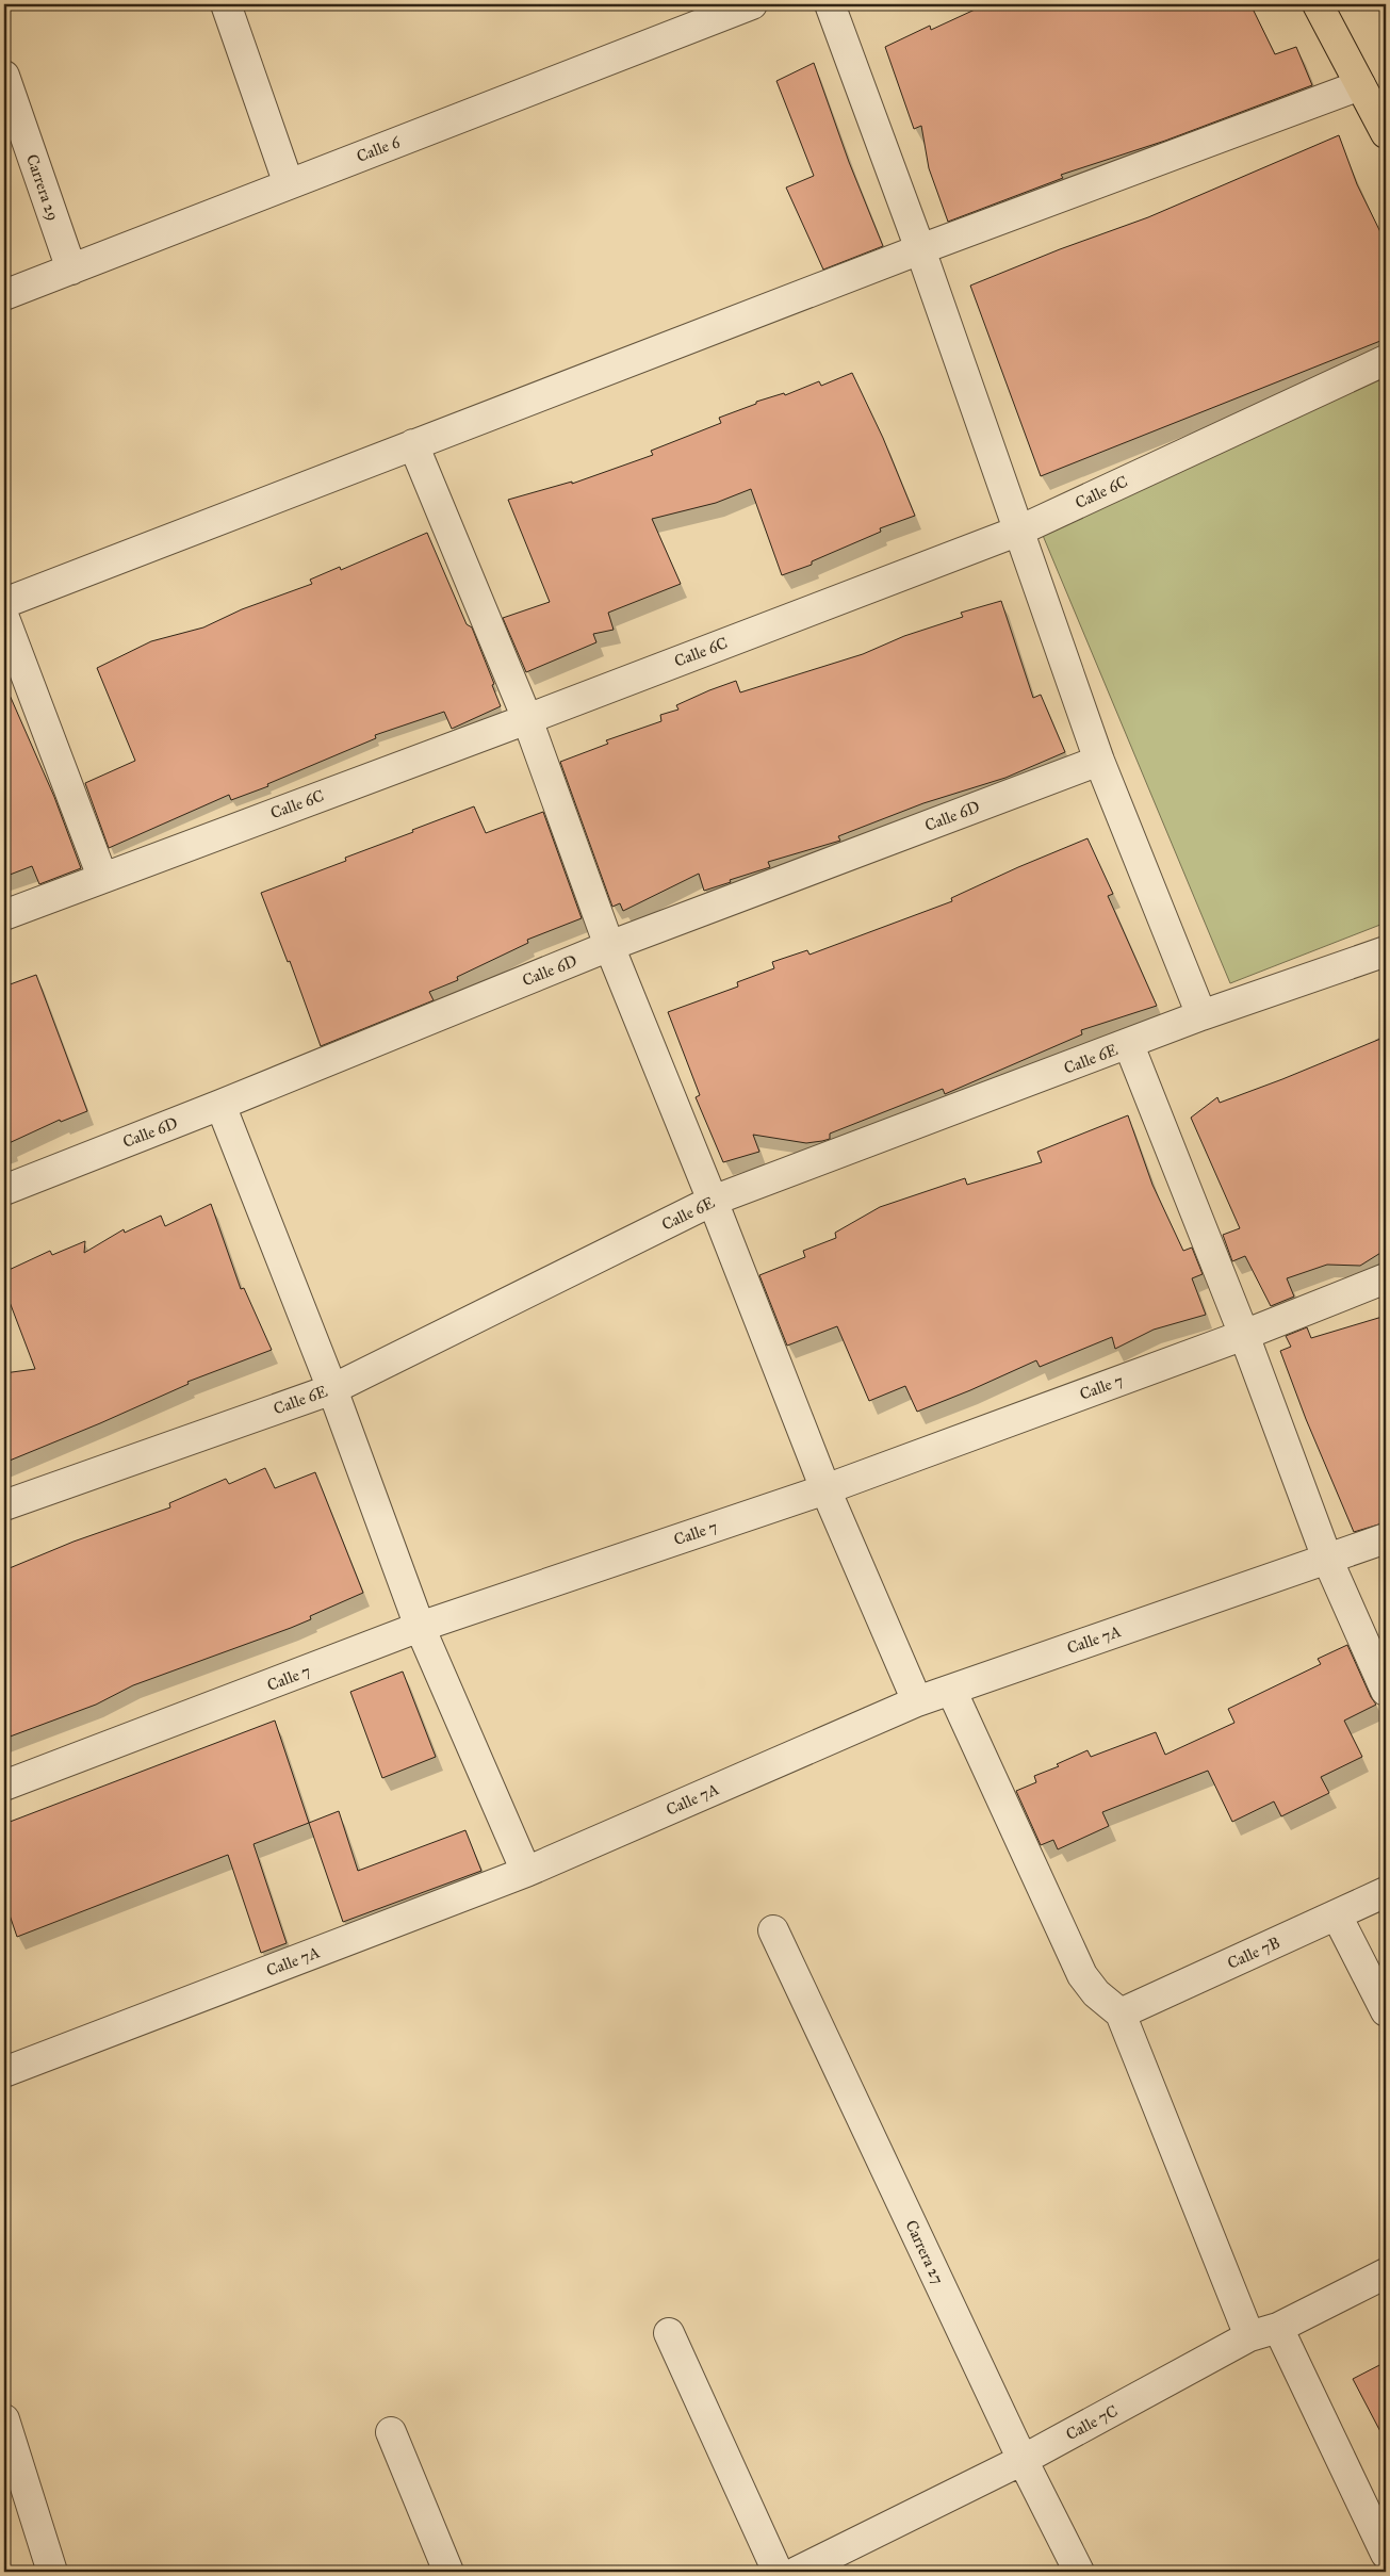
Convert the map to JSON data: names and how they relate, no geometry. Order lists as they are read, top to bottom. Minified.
{"streets":{"street":["Calle 6","Carrera 29","Calle 6C","Calle 6D","Calle 6E","Calle 7","Calle 7A","Calle 7B","Carrera 27","Calle 7C"]},"crossings":[["Calle 6","Carrera 29"],["Carrera 27","Calle 7C"]]}
